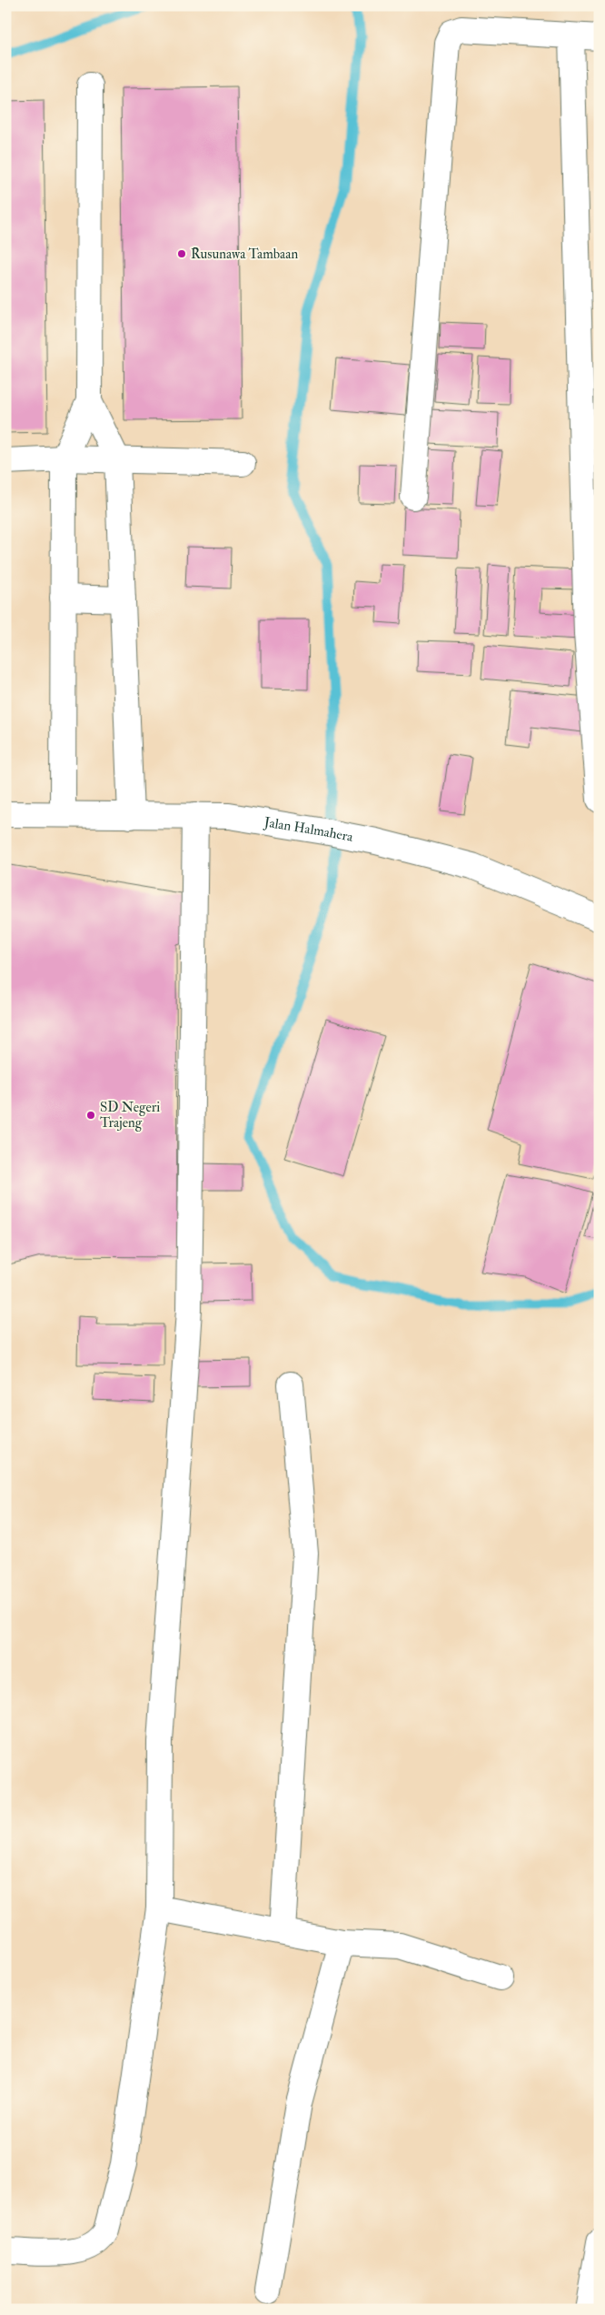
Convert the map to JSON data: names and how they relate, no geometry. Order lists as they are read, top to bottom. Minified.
{"streets":{"street":["Jalan Halmahera"]},"places":["Rusunawa Tambaan","SD Negeri Trajeng"]}
